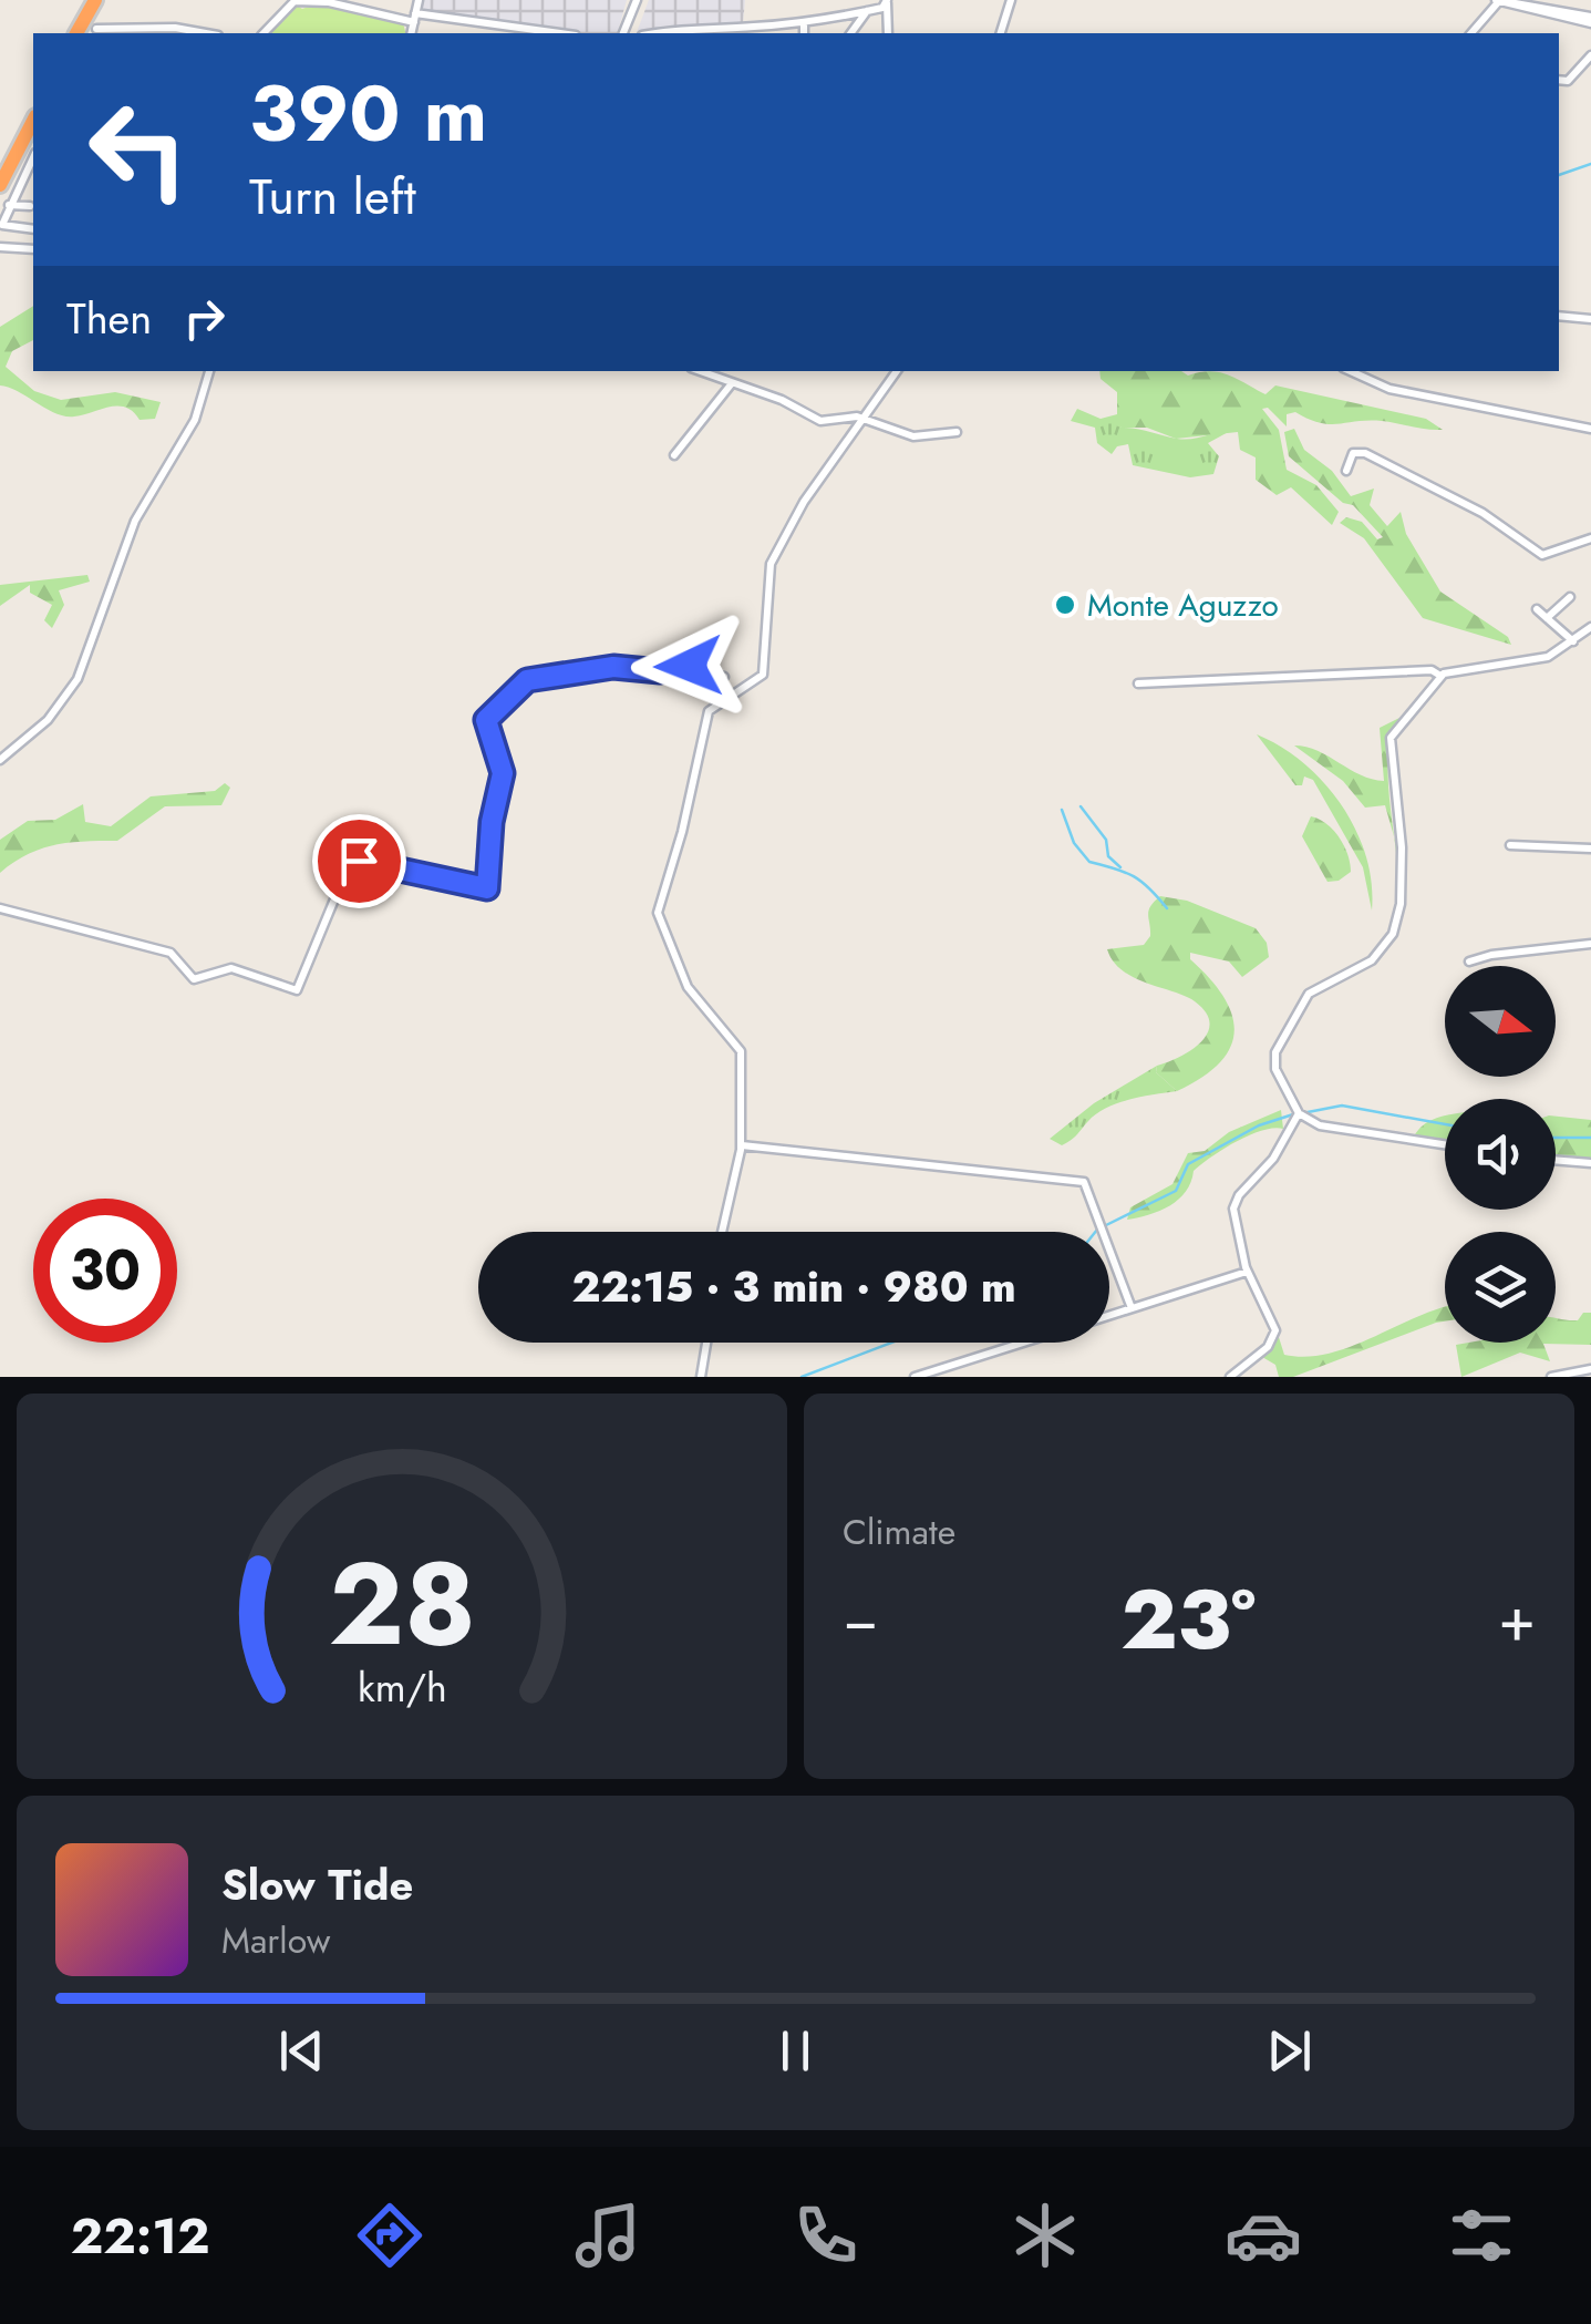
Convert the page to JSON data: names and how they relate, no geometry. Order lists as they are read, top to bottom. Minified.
{"places":["Monte Aguzzo"],"north":"right","page":{"turn":["390 m","Turn left"],"then":"Then","limit":"30","trip":"22:15 · 3 min · 980 m","tile":"Climate","heat":["−","23°","+"],"song":["Slow Tide","Marlow"],"tabs":"22:12","gauge":["28","km/h"]}}
